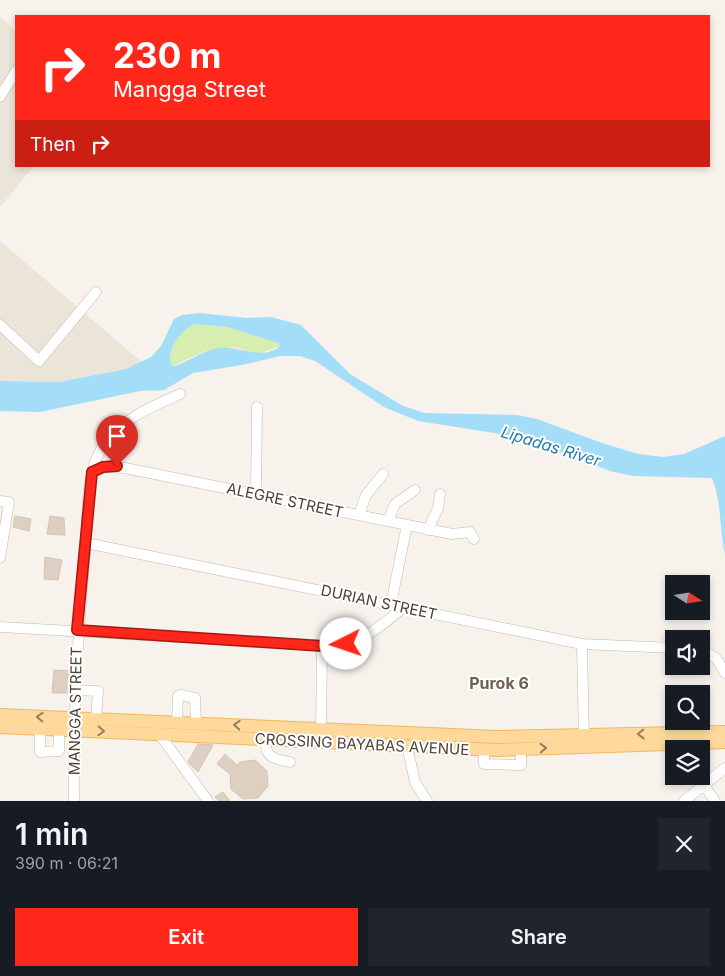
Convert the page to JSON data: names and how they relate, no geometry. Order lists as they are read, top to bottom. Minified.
{"streets":{"main road":["CROSSING BAYABAS AVENUE"],"street":["ALEGRE STREET","DURIAN STREET","MANGGA STREET"]},"crossings":[["ALEGRE STREET","MANGGA STREET"],["DURIAN STREET","MANGGA STREET"],["MANGGA STREET","CROSSING BAYABAS AVENUE"]],"districts":["Purok 6"],"water":["Lipadas River"],"north":"right","page":{"turn":["230 m","Mangga Street"],"then":"Then","heading":["1 min","390 m · 06:21"],"buttons":["Exit","Share"]}}
